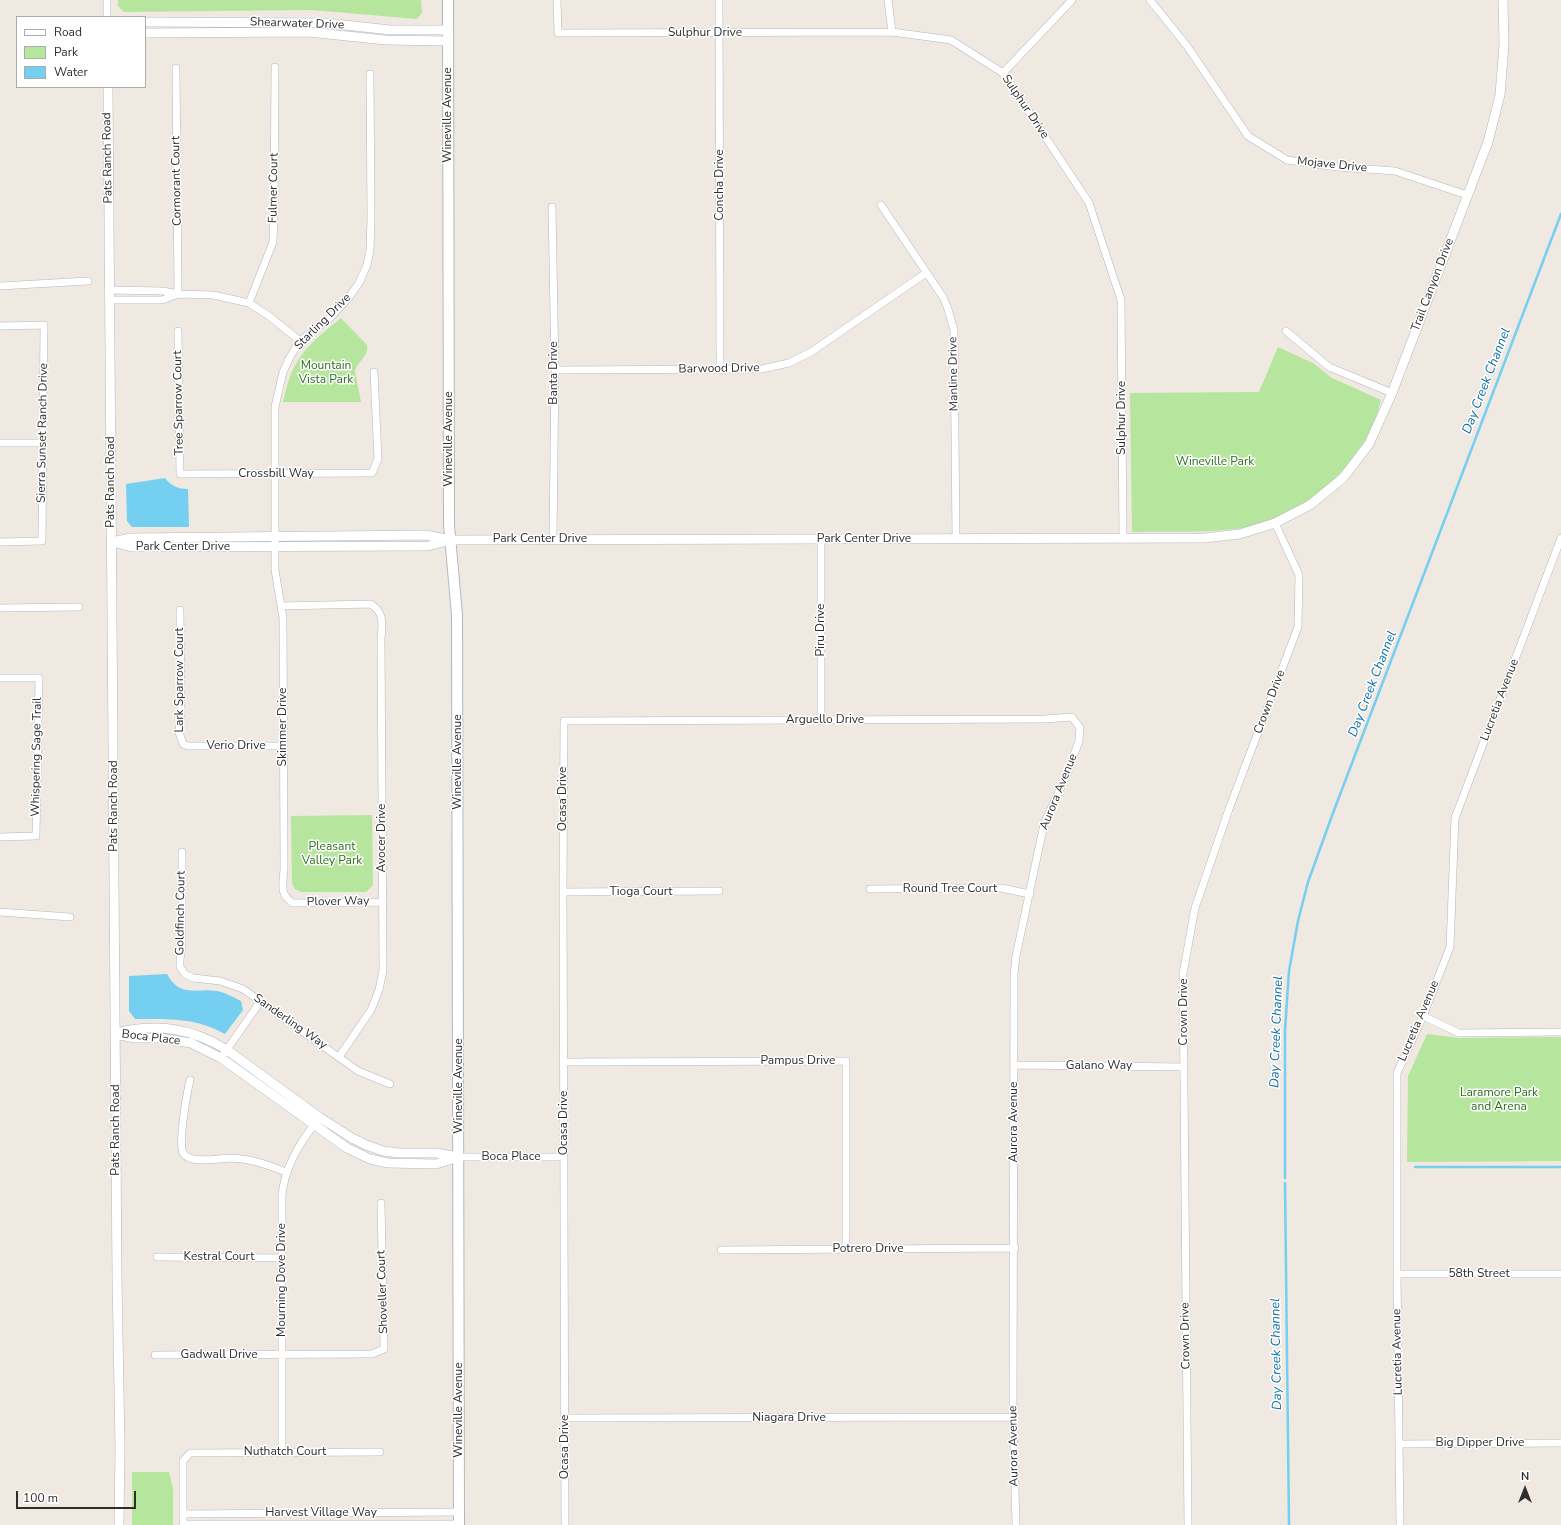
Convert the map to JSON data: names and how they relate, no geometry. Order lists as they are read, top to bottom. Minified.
{"streets":{"main road":["Wineville Avenue"],"street":["Shearwater Drive","Sulphur Drive","Pats Ranch Road","Mojave Drive","Cormorant Court","Concha Drive","Fulmer Court","Trail Canyon Drive","Starling Drive","Barwood Drive","Banta Drive","Manline Drive","Tree Sparrow Court","Sierra Sunset Ranch Drive","Crossbill Way","Park Center Drive","Piru Drive","Lark Sparrow Court","Lucretia Avenue","Crown Drive","Arguello Drive","Skimmer Drive","Verio Drive","Whispering Sage Trail","Aurora Avenue","Ocasa Drive","Avocer Drive","Round Tree Court","Tioga Court","Plover Way","Goldfinch Court","Sanderling Way","Boca Place","Pampus Drive","Galano Way","Potrero Drive","Kestral Court","58th Street","Mourning Dove Drive","Shoveller Court","Gadwall Drive","Niagara Drive","Big Dipper Drive","Nuthatch Court","Harvest Village Way"]},"crossings":[["Shearwater Drive","Wineville Avenue"],["Sulphur Drive","Concha Drive"],["Sulphur Drive","Park Center Drive"],["Wineville Avenue","Park Center Drive"],["Wineville Avenue","Boca Place"],["Wineville Avenue","Harvest Village Way"],["Pats Ranch Road","Park Center Drive"],["Pats Ranch Road","Boca Place"],["Mojave Drive","Trail Canyon Drive"],["Concha Drive","Barwood Drive"],["Trail Canyon Drive","Park Center Drive"],["Trail Canyon Drive","Crown Drive"],["Starling Drive","Crossbill Way"],["Starling Drive","Park Center Drive"],["Starling Drive","Skimmer Drive"],["Barwood Drive","Banta Drive"],["Barwood Drive","Manline Drive"],["Banta Drive","Park Center Drive"],["Manline Drive","Park Center Drive"],["Tree Sparrow Court","Crossbill Way"],["Park Center Drive","Piru Drive"],["Park Center Drive","Crown Drive"],["Park Center Drive","Skimmer Drive"],["Piru Drive","Arguello Drive"],["Lark Sparrow Court","Verio Drive"],["Lucretia Avenue","58th Street"],["Lucretia Avenue","Big Dipper Drive"],["Crown Drive","Galano Way"],["Arguello Drive","Aurora Avenue"],["Arguello Drive","Ocasa Drive"],["Skimmer Drive","Verio Drive"],["Skimmer Drive","Avocer Drive"],["Skimmer Drive","Plover Way"],["Aurora Avenue","Round Tree Court"],["Aurora Avenue","Galano Way"],["Aurora Avenue","Potrero Drive"],["Aurora Avenue","Niagara Drive"],["Ocasa Drive","Tioga Court"],["Ocasa Drive","Boca Place"],["Ocasa Drive","Pampus Drive"],["Ocasa Drive","Niagara Drive"],["Avocer Drive","Plover Way"],["Avocer Drive","Sanderling Way"],["Goldfinch Court","Sanderling Way"],["Boca Place","Mourning Dove Drive"],["Pampus Drive","Potrero Drive"],["Kestral Court","Mourning Dove Drive"],["Mourning Dove Drive","Shoveller Court"],["Mourning Dove Drive","Gadwall Drive"],["Mourning Dove Drive","Nuthatch Court"],["Shoveller Court","Gadwall Drive"],["Nuthatch Court","Harvest Village Way"]],"water":["Day Creek Channel"],"parks":["Mountain Vista Park","Wineville Park","Pleasant Valley Park","Laramore Park and Arena"],"legend":["Road","Park","Water"],"scale_bar":"100 m","north":"top"}
